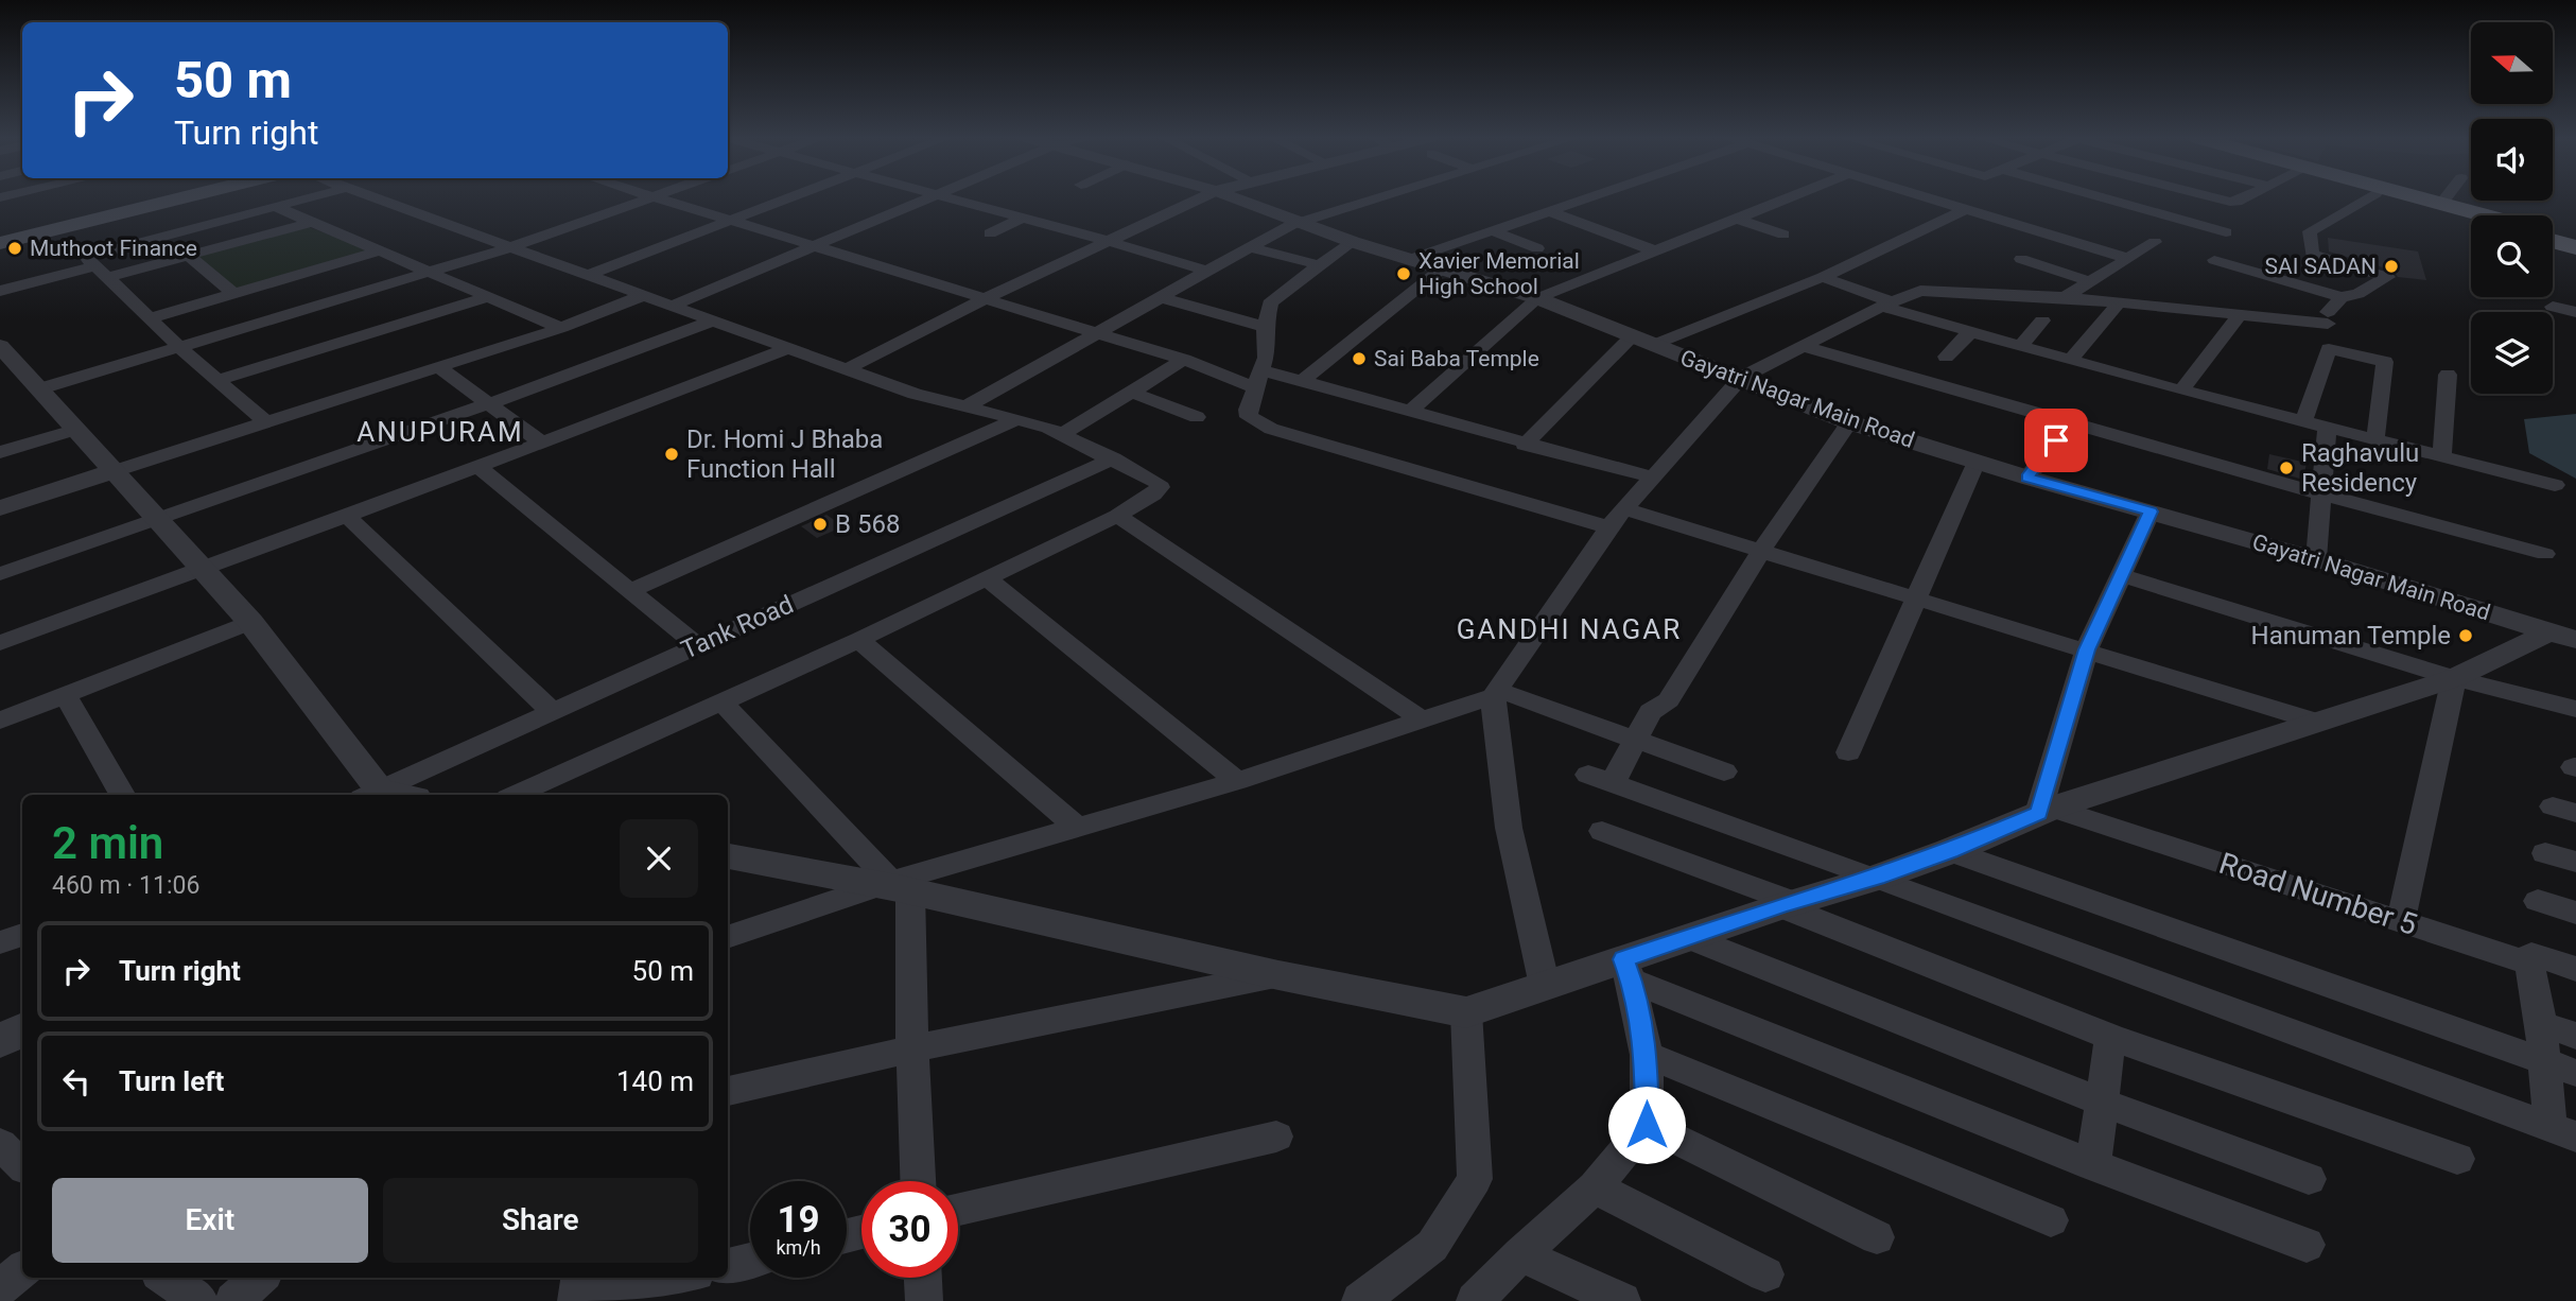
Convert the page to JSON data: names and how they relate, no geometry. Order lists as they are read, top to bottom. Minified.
{"streets":{"street":["Gayatri Nagar Main Road","Tank Road","Road Number 5"]},"districts":["ANUPURAM","GANDHI NAGAR"],"places":["Muthoot Finance","SAI SADAN","Xavier Memorial High School","Sai Baba Temple","Dr. Homi J Bhaba Function Hall","Raghavulu Residency","B 568","Hanuman Temple"],"north":"left","page":{"turn":["50 m","Turn right"],"heading":["2 min","460 m · 11:06"],"list":[{"name":"Turn right","value":"50 m"},{"name":"Turn left","value":"140 m"}],"buttons":["Exit","Share"],"speed":"19 km/h","limit":"30"}}
